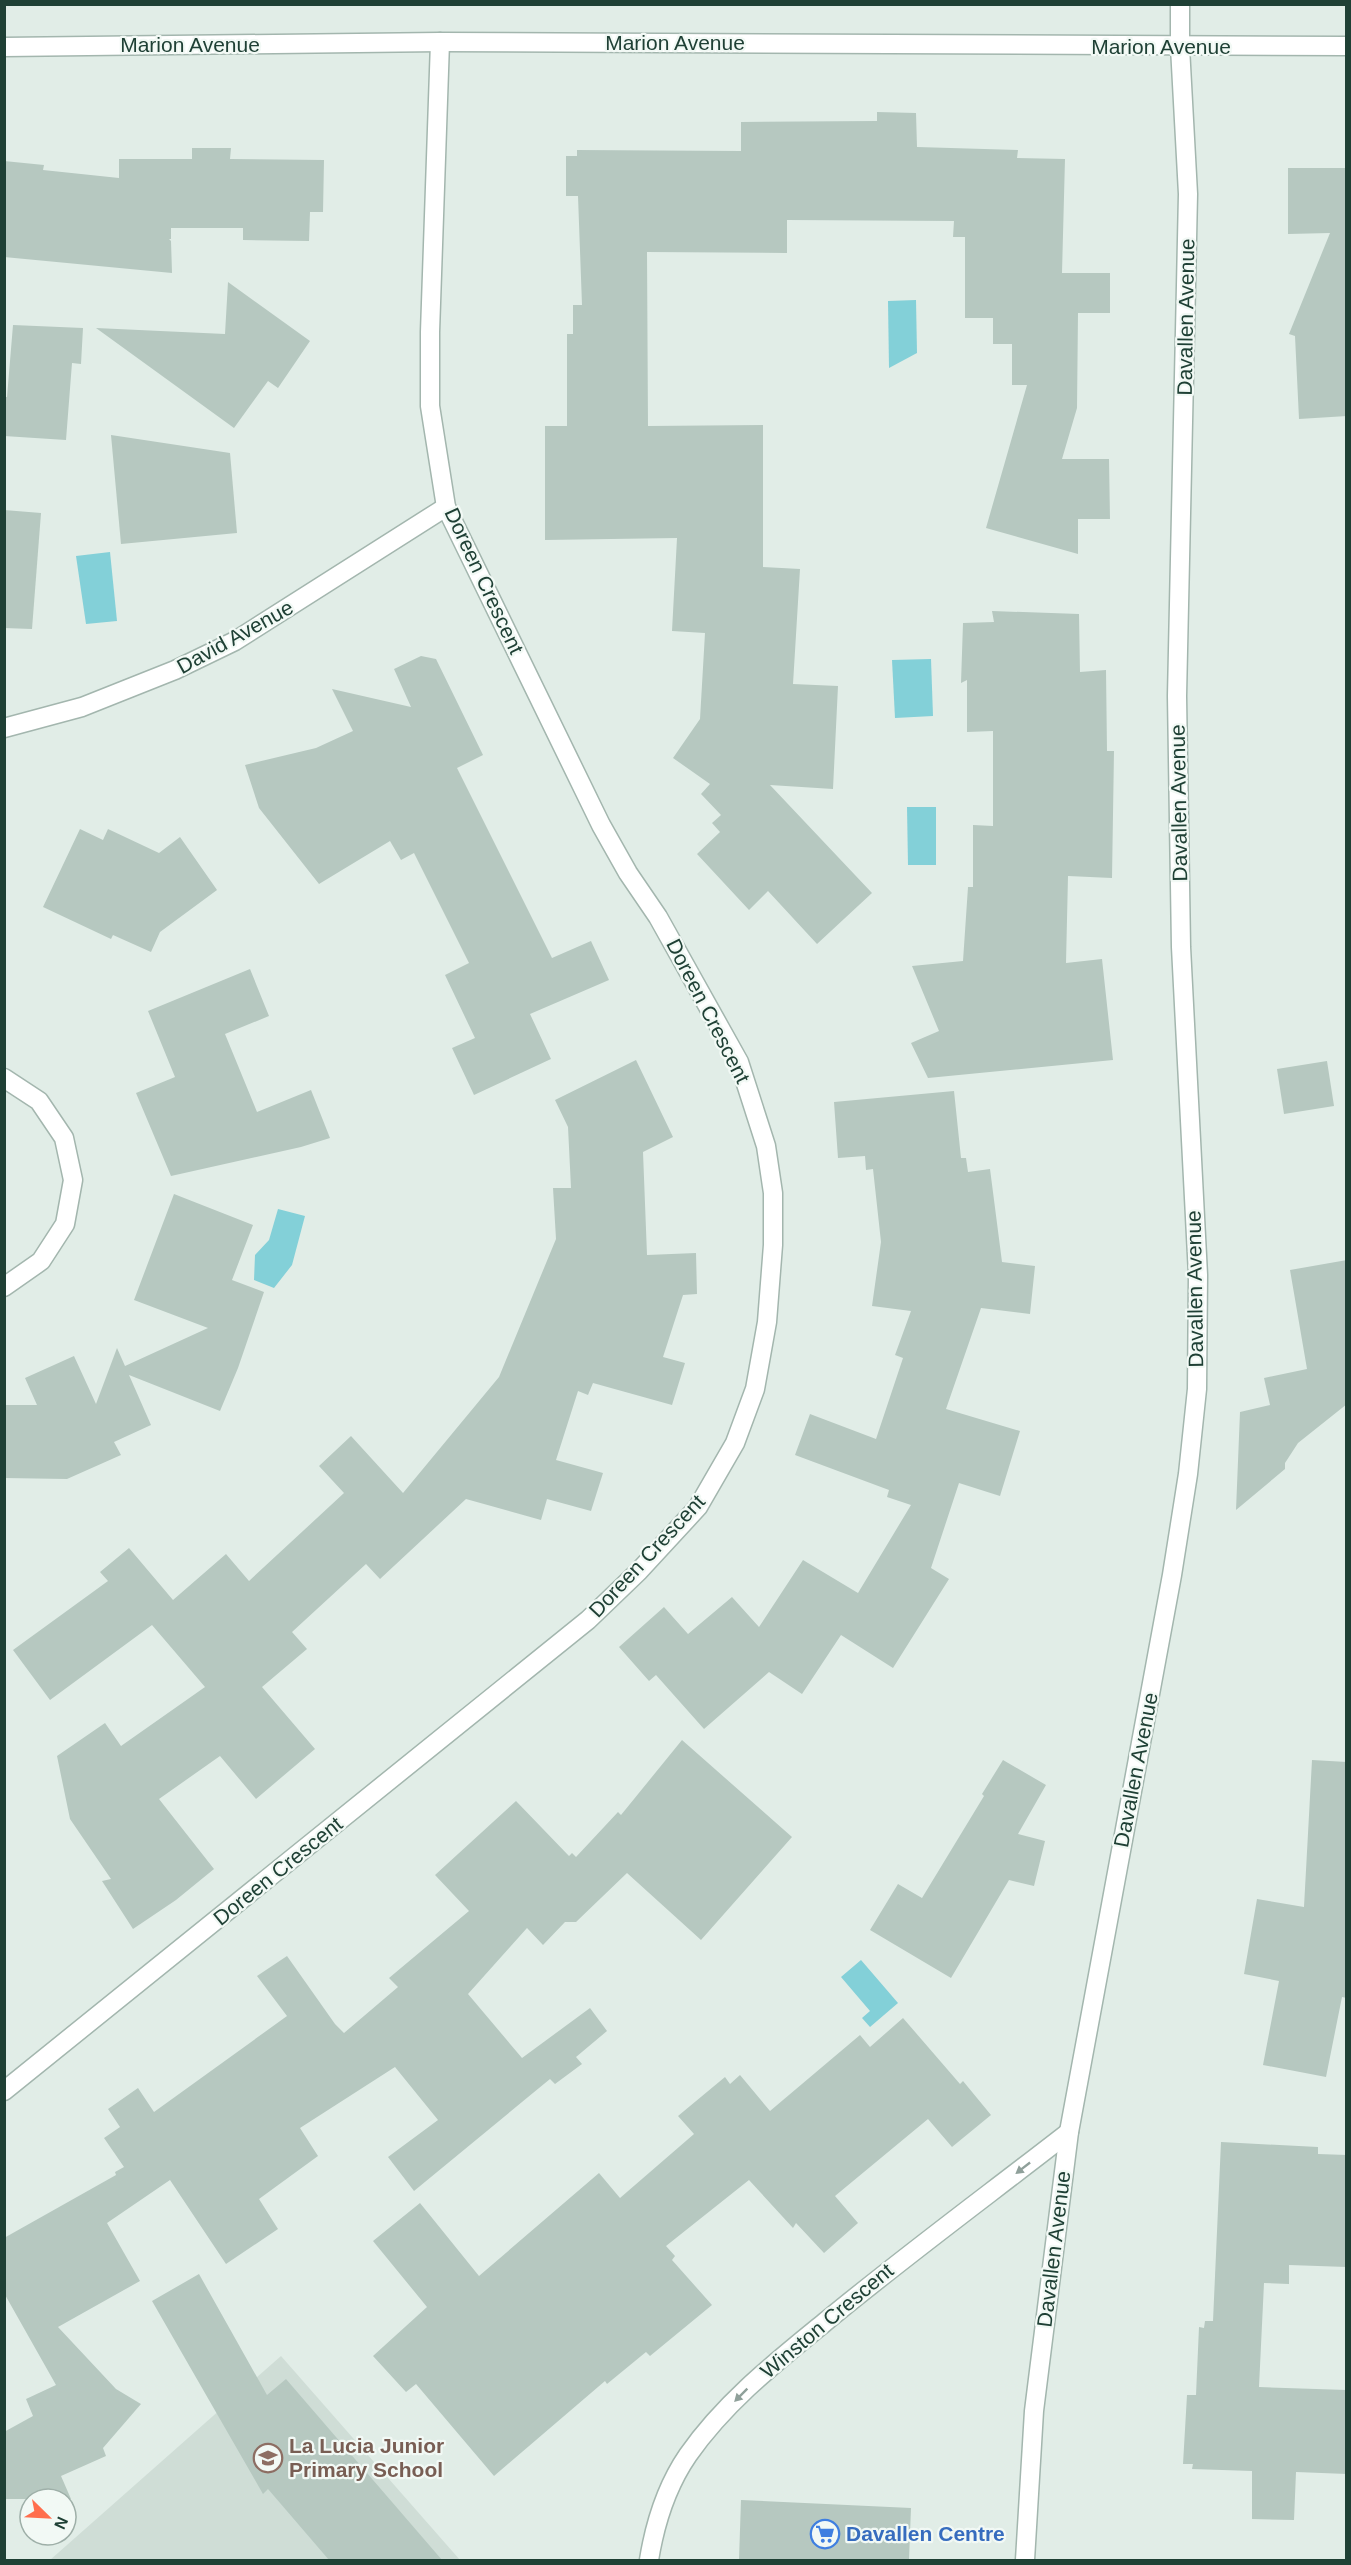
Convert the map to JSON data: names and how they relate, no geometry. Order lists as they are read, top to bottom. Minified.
{"streets":{"street":["Marion Avenue","Davallen Avenue","Doreen Crescent","David Avenue","Winston Crescent"]},"crossings":[["Marion Avenue","Davallen Avenue"],["Marion Avenue","Doreen Crescent"],["Davallen Avenue","Winston Crescent"],["Doreen Crescent","David Avenue"]],"one_way":["Winston Crescent"],"places":{"school or university":["La Lucia Junior Primary School"],"supermarket":["Davallen Centre"]},"north":"bottom right"}
